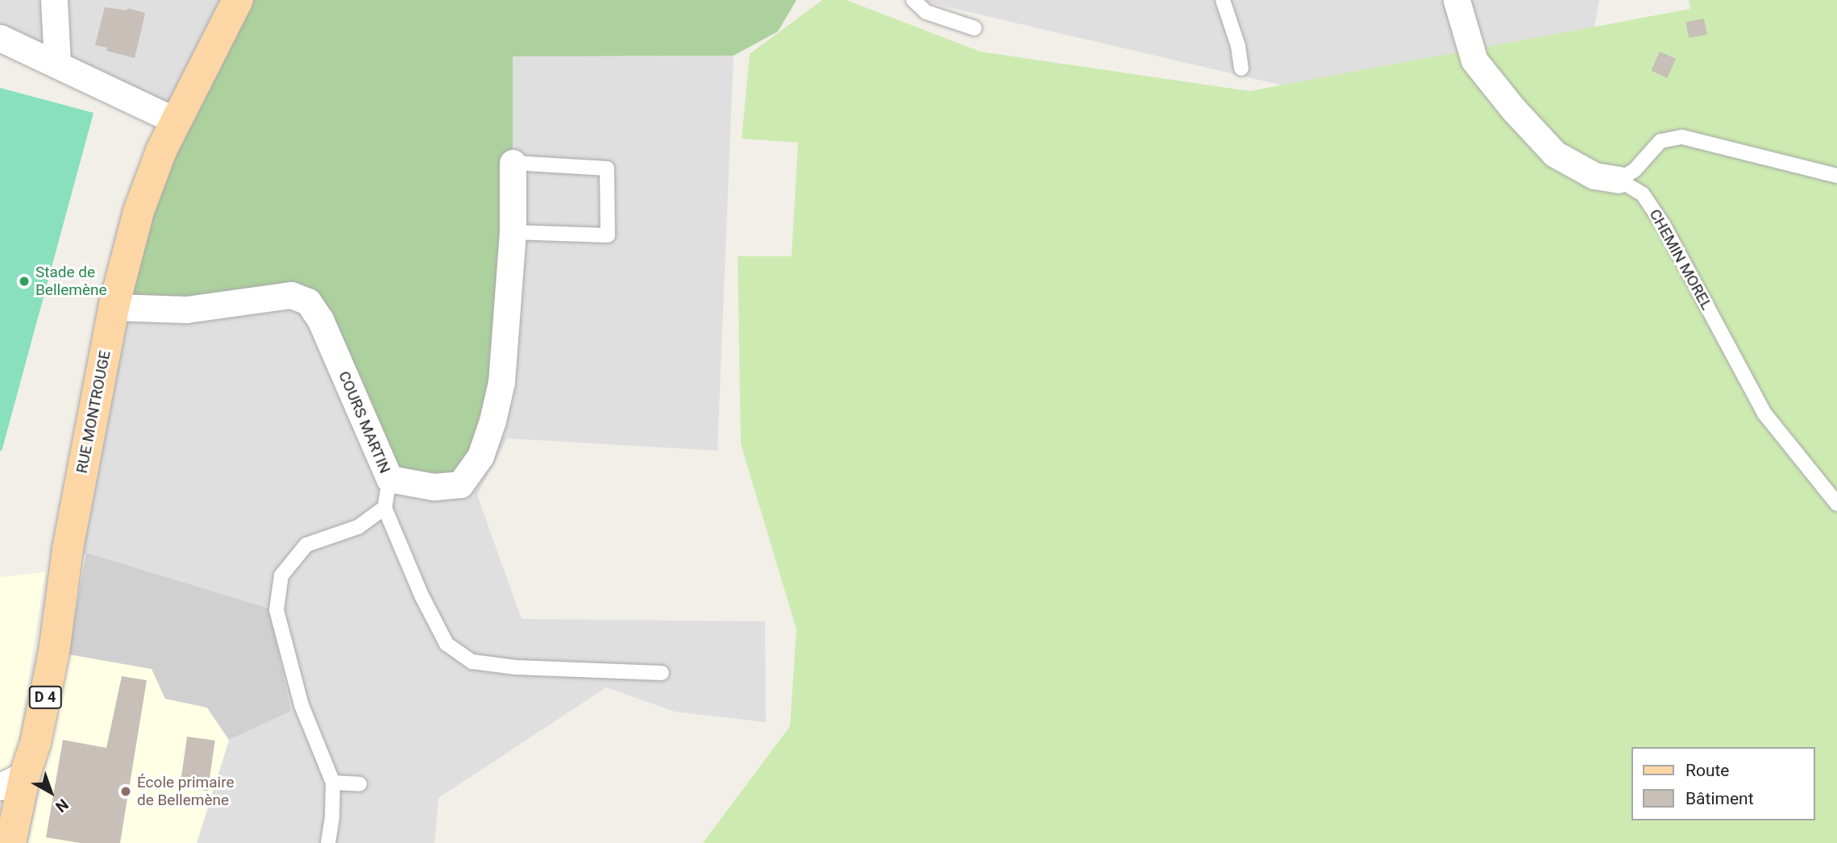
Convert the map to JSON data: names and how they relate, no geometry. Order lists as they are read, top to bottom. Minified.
{"streets":{"main road":["RUE MONTROUGE","D 4"],"street":["CHEMIN MOREL","COURS MARTIN"]},"crossings":[["RUE MONTROUGE","COURS MARTIN"]],"places":["Stade de Bellemène","École primaire de Bellemène"],"legend":["Route","Bâtiment"],"north":"bottom right"}
